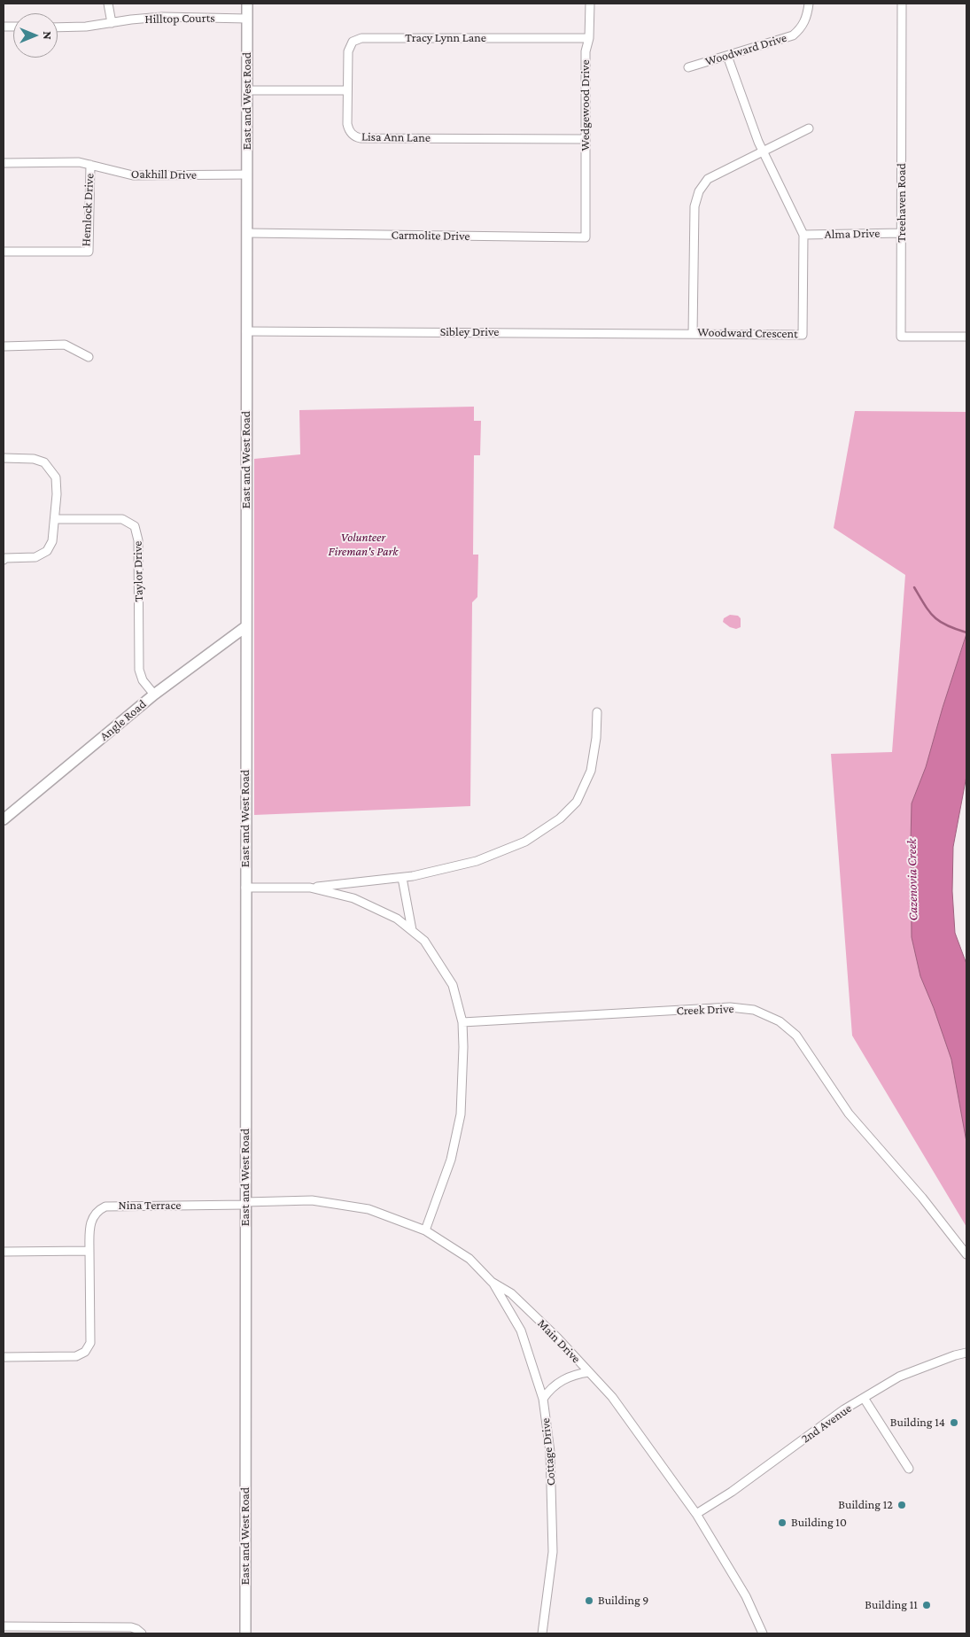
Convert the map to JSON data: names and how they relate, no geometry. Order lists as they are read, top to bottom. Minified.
{"streets":{"street":["Hilltop Courts","Tracy Lynn Lane","Woodward Drive","East and West Road","Wedgewood Drive","Lisa Ann Lane","Oakhill Drive","Treehaven Road","Hemlock Drive","Alma Drive","Carmolite Drive","Sibley Drive","Woodward Crescent","Taylor Drive","Angle Road","Creek Drive","Nina Terrace","Main Drive","2nd Avenue","Cottage Drive"]},"crossings":[["Hilltop Courts","East and West Road"],["Tracy Lynn Lane","Wedgewood Drive"],["Tracy Lynn Lane","Lisa Ann Lane"],["Woodward Drive","Woodward Crescent"],["East and West Road","Oakhill Drive"],["East and West Road","Carmolite Drive"],["East and West Road","Sibley Drive"],["East and West Road","Angle Road"],["East and West Road","Nina Terrace"],["East and West Road","Main Drive"],["Wedgewood Drive","Lisa Ann Lane"],["Wedgewood Drive","Carmolite Drive"],["Oakhill Drive","Hemlock Drive"],["Treehaven Road","Alma Drive"],["Alma Drive","Woodward Crescent"],["Sibley Drive","Woodward Crescent"],["Taylor Drive","Angle Road"],["Nina Terrace","Main Drive"],["Main Drive","2nd Avenue"],["Main Drive","Cottage Drive"]],"water":["Cazenovia Creek"],"parks":["Volunteer Fireman's Park"],"places":["Building 14","Building 12","Building 10","Building 9","Building 11"],"north":"right"}
